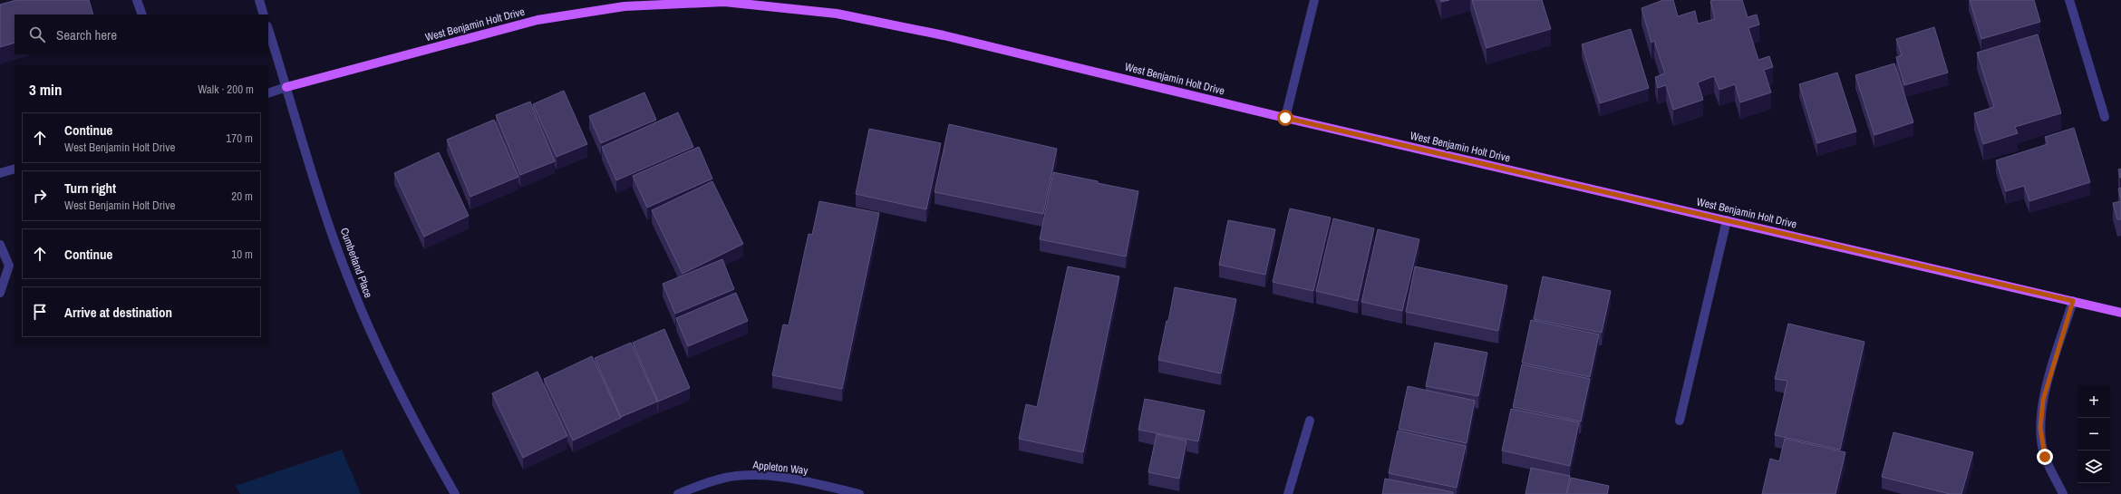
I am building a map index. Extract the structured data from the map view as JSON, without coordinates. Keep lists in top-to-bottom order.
{
  "streets": {
    "main road": ["West Benjamin Holt Drive"],
    "street": ["Cumberland Place", "Appleton Way"]
  },
  "crossings": [
    ["West Benjamin Holt Drive", "Cumberland Place"]
  ],
  "page": {
    "search": "Search here",
    "heading": ["3 min", "Walk · 200 m"],
    "list": [
      ["Continue", "West Benjamin Holt Drive", "170 m"],
      ["Turn right", "West Benjamin Holt Drive", "20 m"],
      ["Continue", "10 m"],
      "Arrive at destination"
    ],
    "map_buttons": ["+", "−"]
  }
}
